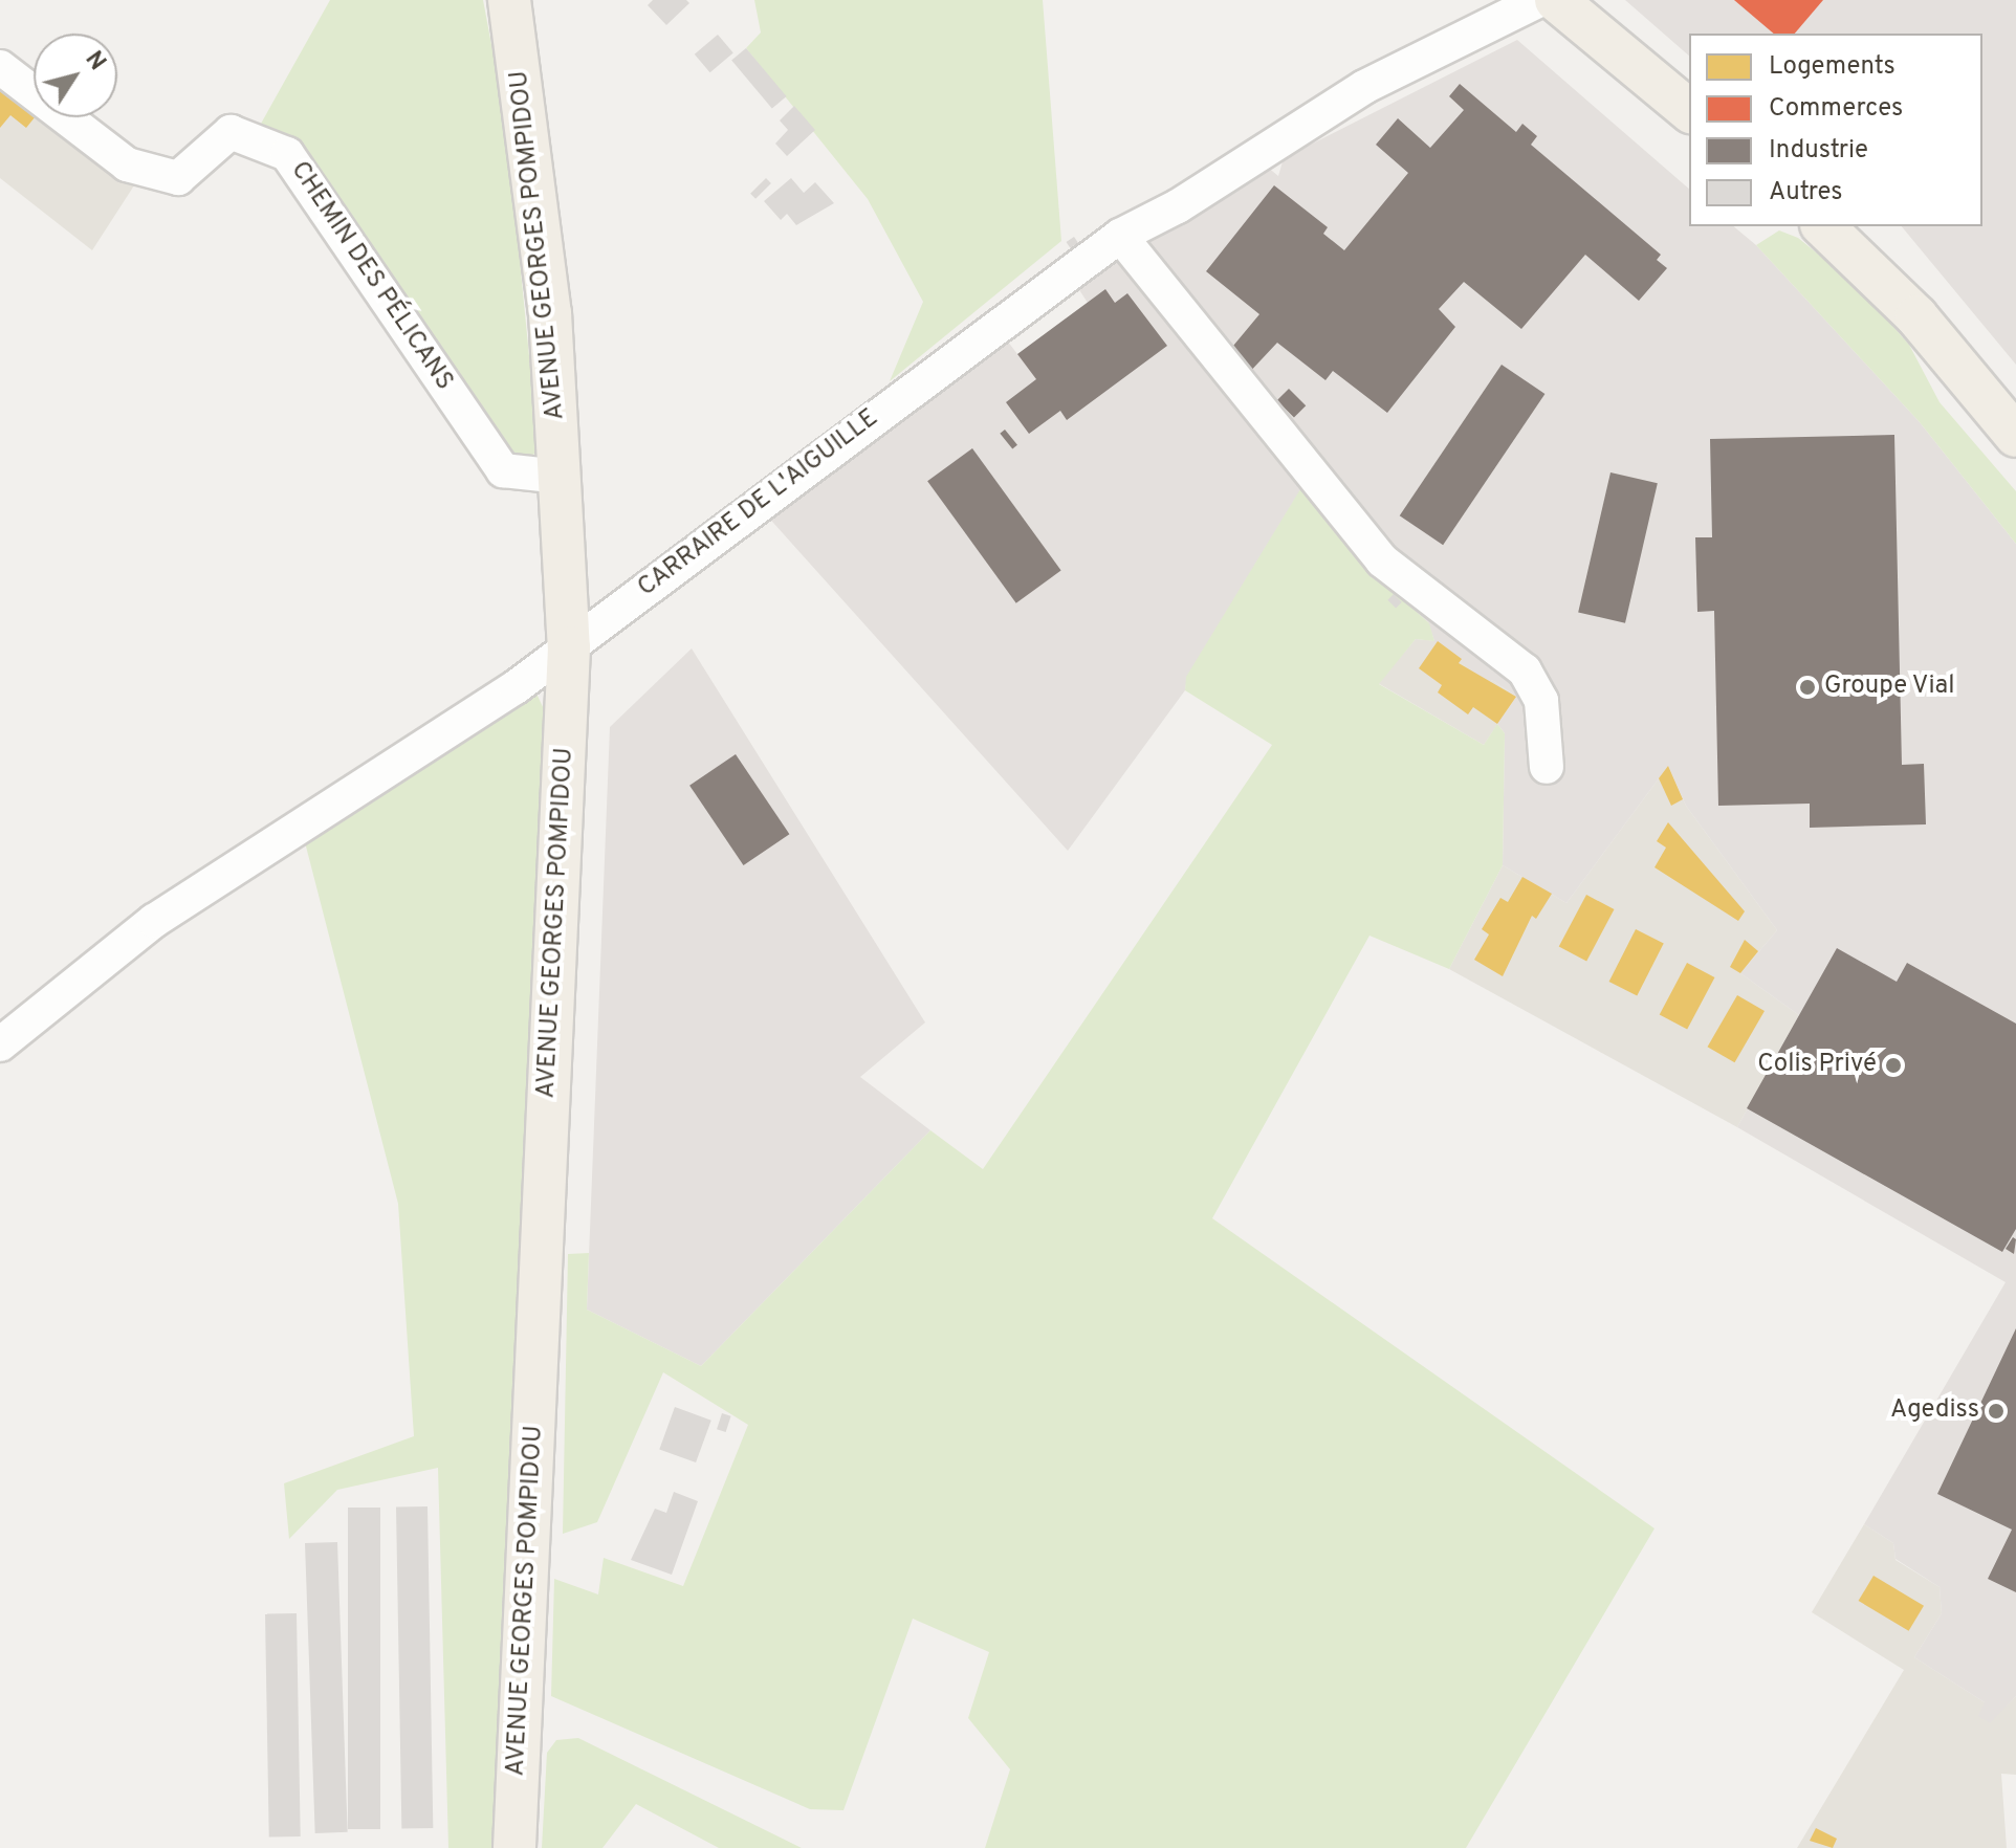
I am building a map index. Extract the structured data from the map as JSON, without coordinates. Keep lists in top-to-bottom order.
{
  "streets": {
    "main road": ["AVENUE GEORGES POMPIDOU"],
    "street": ["CHEMIN DES PÉLICANS", "CARRAIRE DE L'AIGUILLE"]
  },
  "crossings": [
    ["AVENUE GEORGES POMPIDOU", "CHEMIN DES PÉLICANS"],
    ["AVENUE GEORGES POMPIDOU", "CARRAIRE DE L'AIGUILLE"]
  ],
  "places": ["Groupe Vial", "Colis Privé", "Agediss"],
  "legend": [
    "Logements",
    "Commerces",
    "Industrie",
    "Autres"
  ],
  "north": "top right"
}
